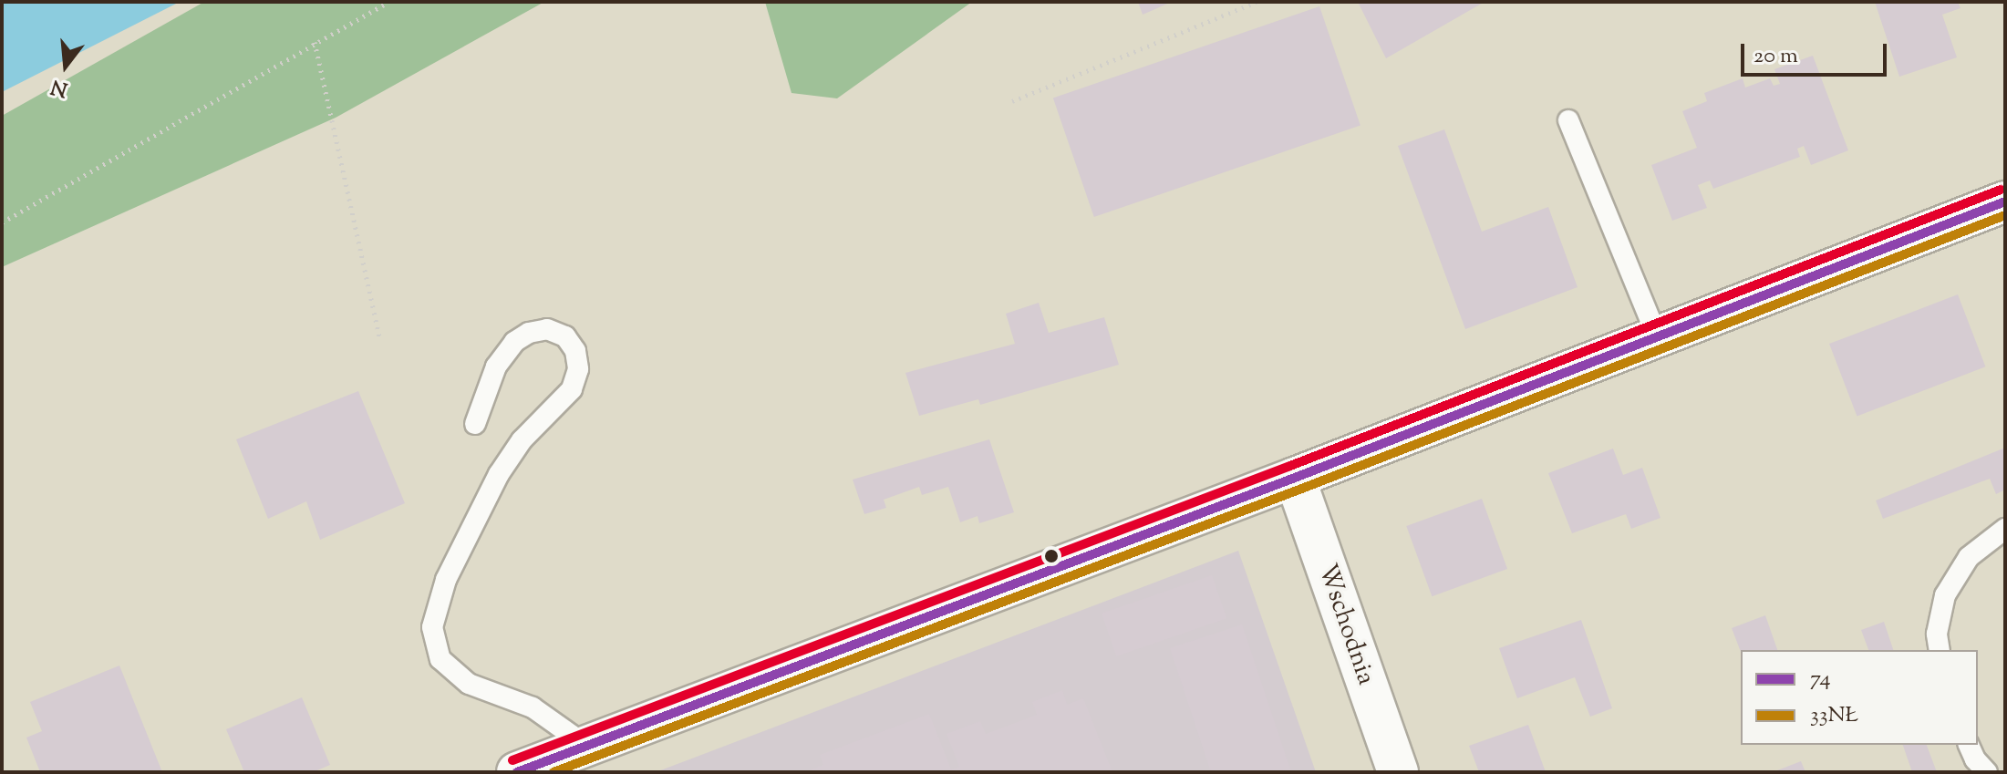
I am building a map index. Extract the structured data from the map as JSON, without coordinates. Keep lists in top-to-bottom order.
{
  "streets": {
    "street": ["Wschodnia"]
  },
  "lines": ["transit line 74", "transit line 33NŁ"],
  "legend": ["74", "33NŁ"],
  "scale_bar": "20 m",
  "north": "bottom"
}
